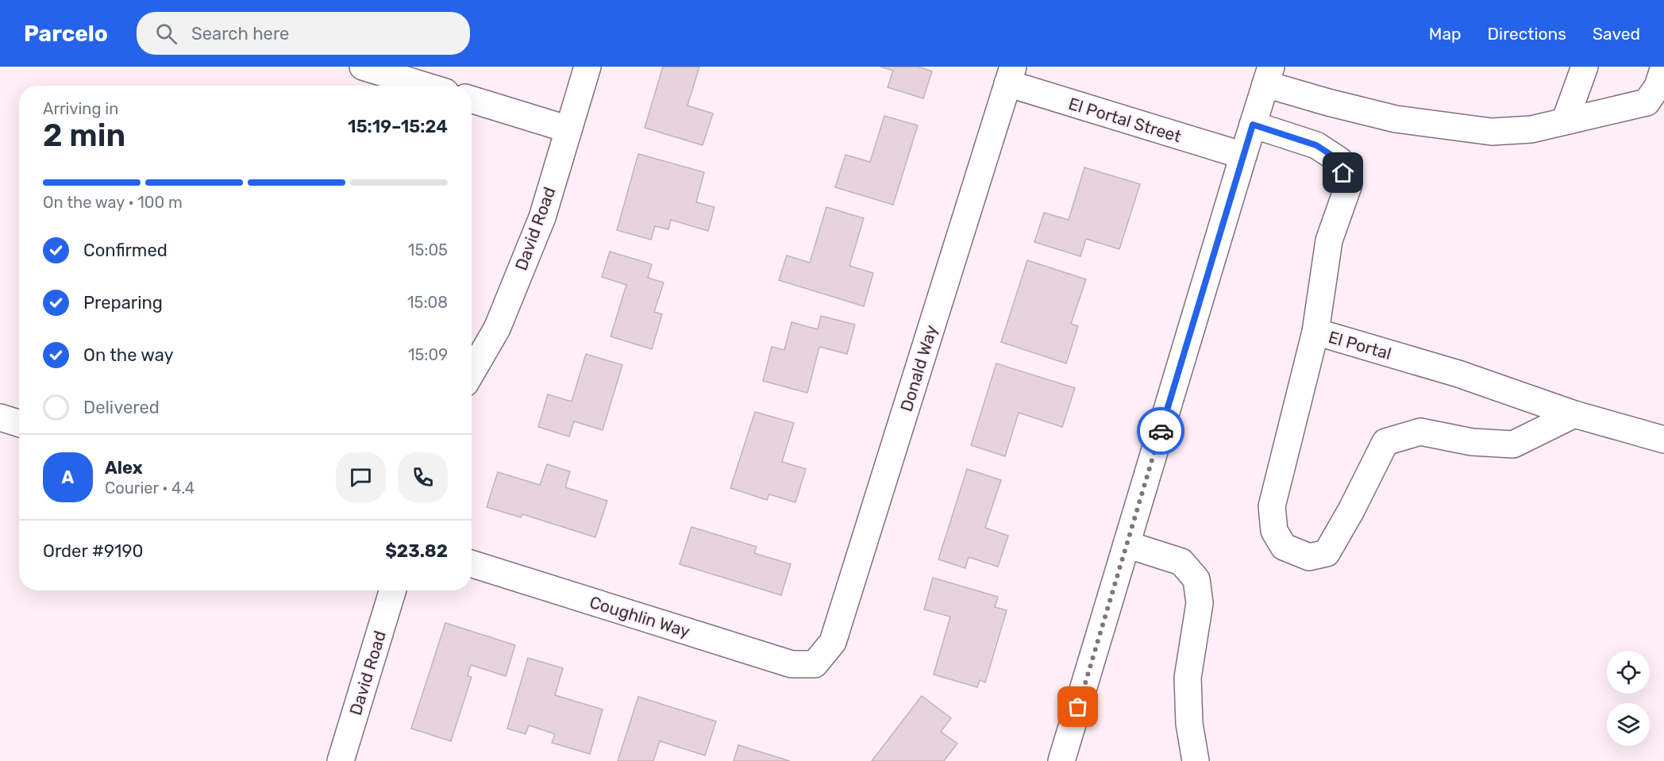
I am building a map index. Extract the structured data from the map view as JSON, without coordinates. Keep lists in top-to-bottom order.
{
  "streets": {
    "street": [
      "El Portal Street",
      "David Road",
      "El Portal",
      "Donald Way",
      "Coughlin Way"
    ]
  },
  "crossings": [
    ["El Portal Street", "Donald Way"],
    ["Donald Way", "Coughlin Way"]
  ],
  "page": {
    "header": "Parcelo",
    "search": "Search here",
    "nav": ["Map", "Directions", "Saved"],
    "heading": ["2 min", "Arriving in", "15:19–15:24"],
    "panel": [
      "Alex",
      "Courier · 4.4",
      "Order #9190",
      "$23.82"
    ],
    "bar": "On the way · 100 m",
    "list": [
      ["Confirmed", "15:05"],
      ["Preparing", "15:08"],
      ["On the way", "15:09"],
      "Delivered"
    ],
    "round": "A"
  }
}
